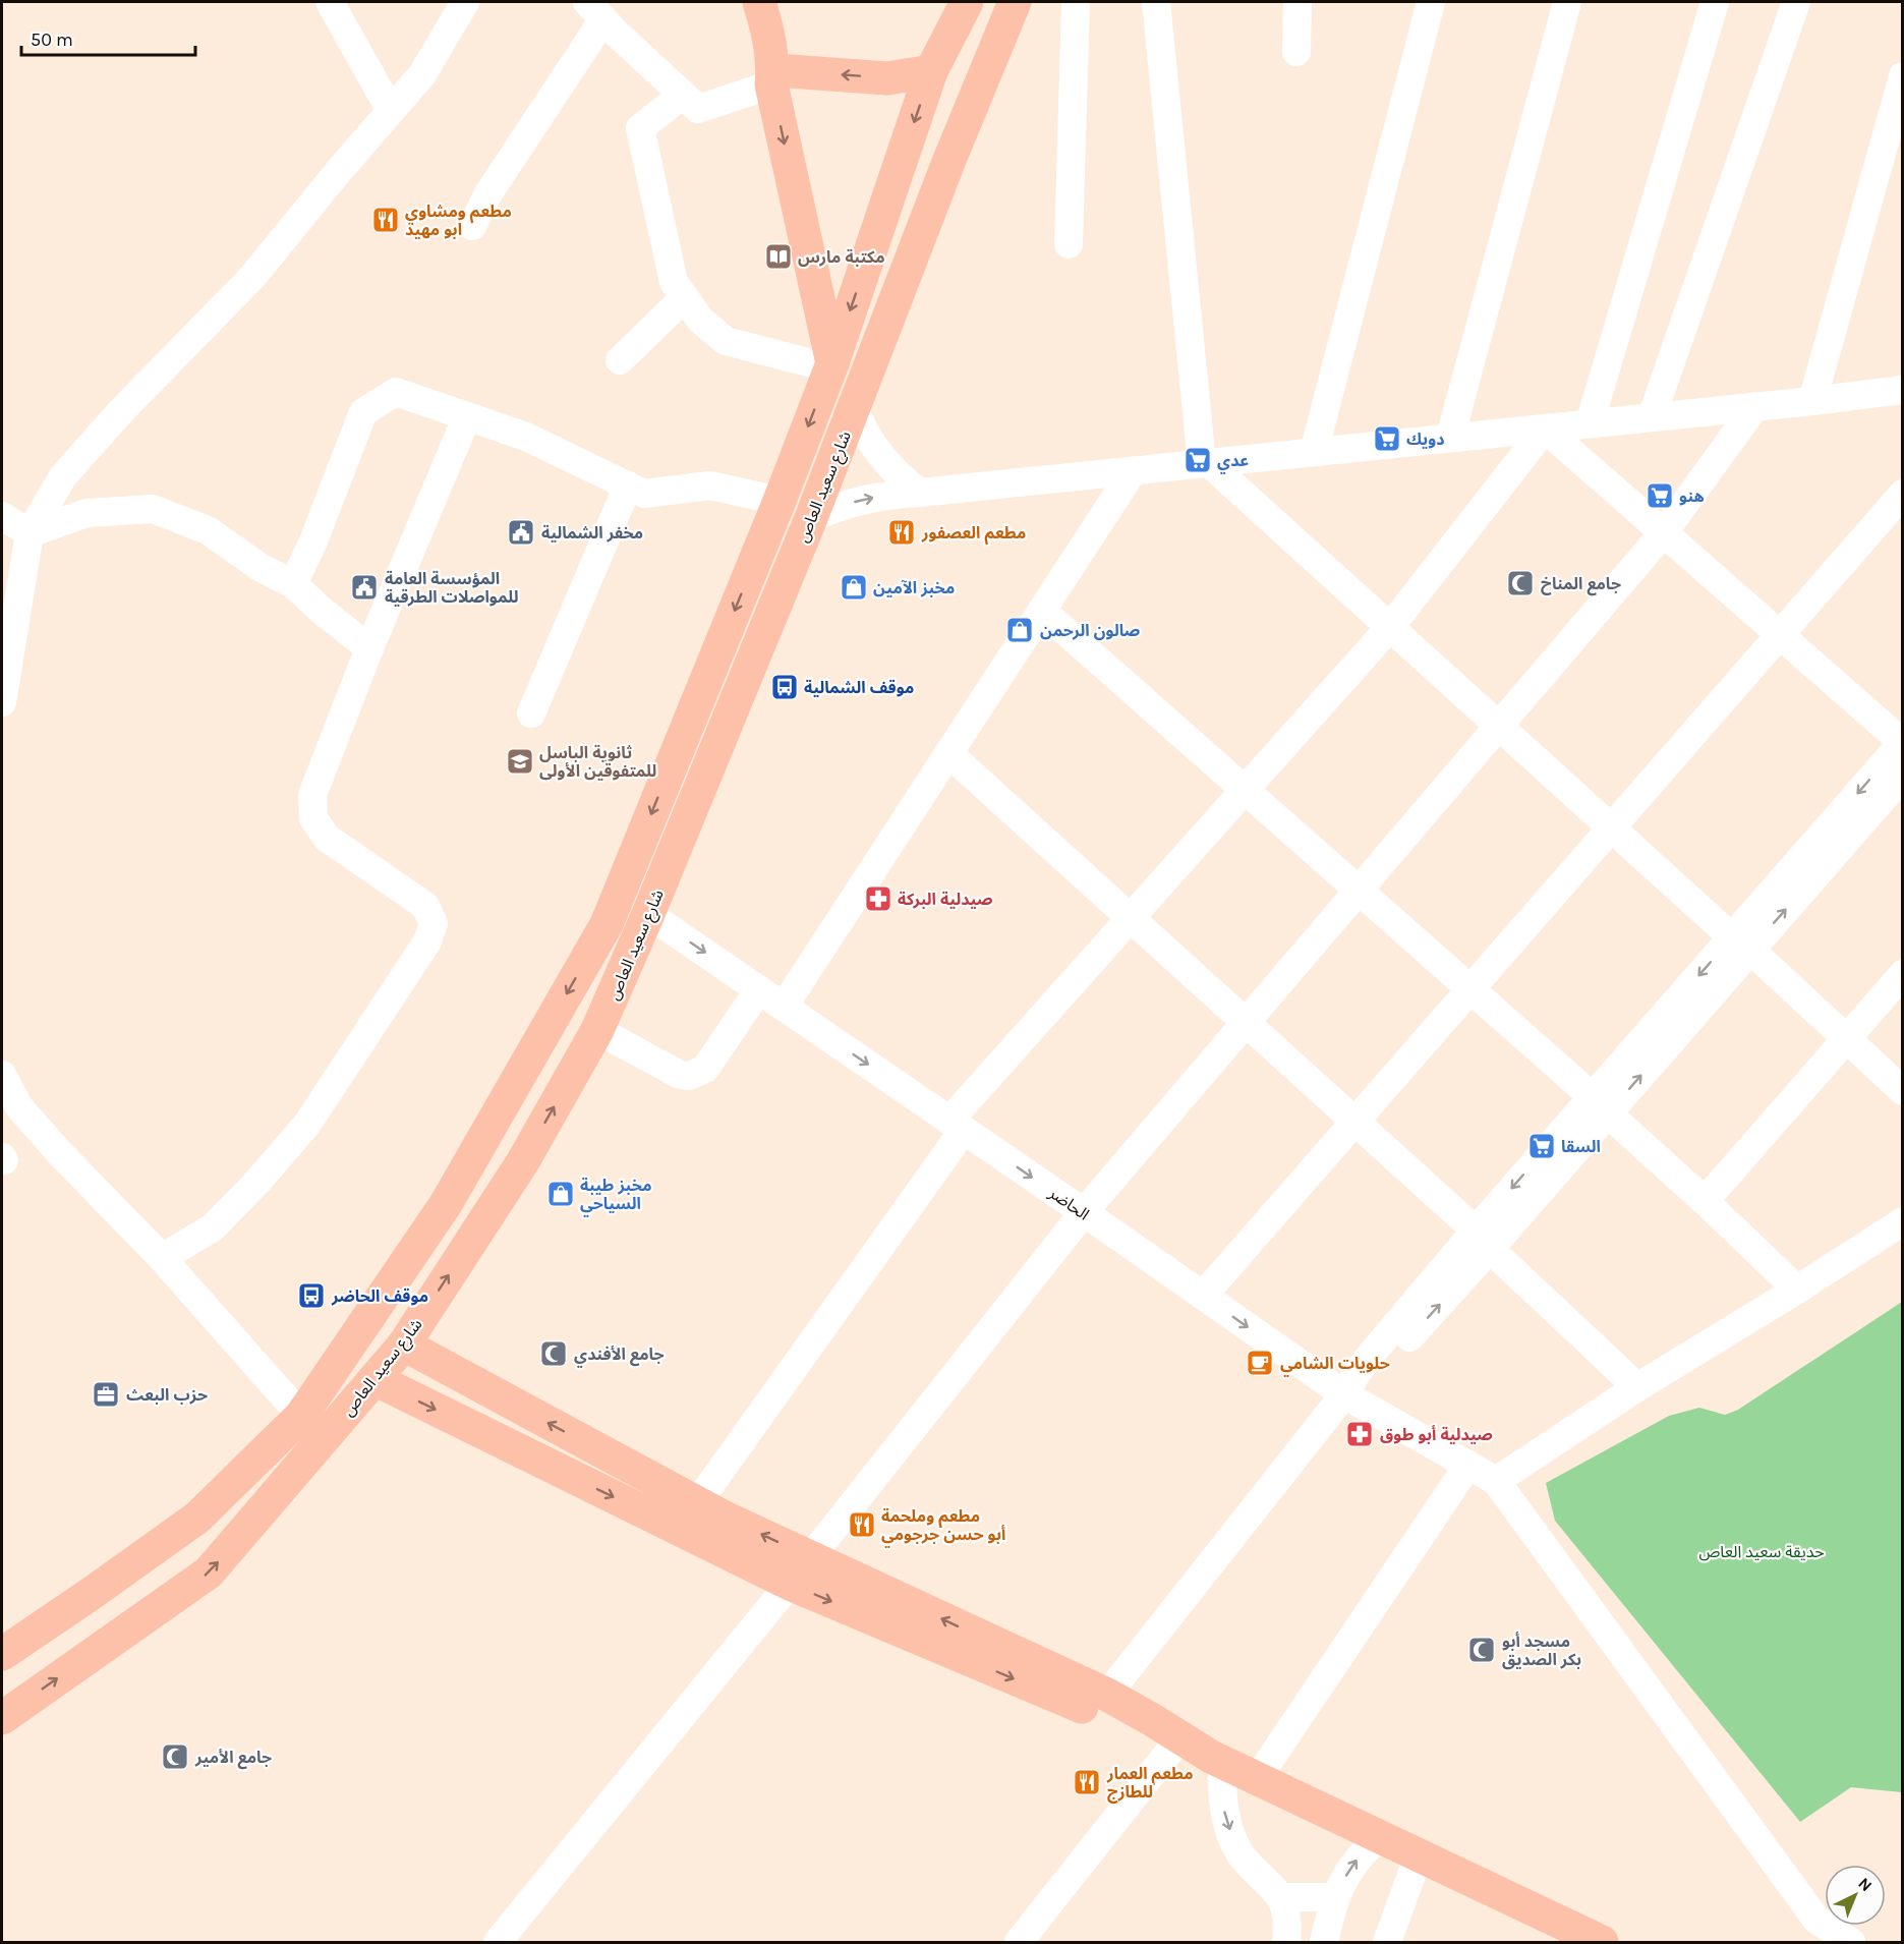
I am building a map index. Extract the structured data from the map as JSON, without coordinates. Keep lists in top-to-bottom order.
{
  "streets": {
    "main road": ["شارع سعيد العاص"],
    "street": ["الحاضر"]
  },
  "crossings": [
    ["شارع سعيد العاص", "الحاضر"]
  ],
  "parks": ["حديقة سعيد العاص"],
  "places": {
    "restaurant": [
      "مطعم ومشاوي ابو مهيد",
      "مطعم العصفور",
      "مطعم وملحمة أبو حسن جرجومي",
      "مطعم العمار للطازج"
    ],
    "library": ["مكتبة مارس"],
    "supermarket": [
      "دويك",
      "عدي",
      "هنو",
      "السقا"
    ],
    "public building": ["مخفر الشمالية", "المؤسسة العامة للمواصلات الطرقية"],
    "mosque": [
      "جامع المناخ",
      "جامع الأفندي",
      "مسجد أبو بكر الصديق",
      "جامع الأمير"
    ],
    "shop": ["مخبز الآمين", "صالون الرحمن", "مخبز طيبة السياحي"],
    "bus stop": ["موقف الشمالية", "موقف الحاضر"],
    "school or university": ["ثانوية الباسل للمتفوقين الأولى"],
    "pharmacy": ["صيدلية البركة", "صيدلية أبو طوق"],
    "cafe": ["حلويات الشامي"],
    "office": ["حزب البعث"]
  },
  "scale_bar": "50 m",
  "north": "top right"
}
